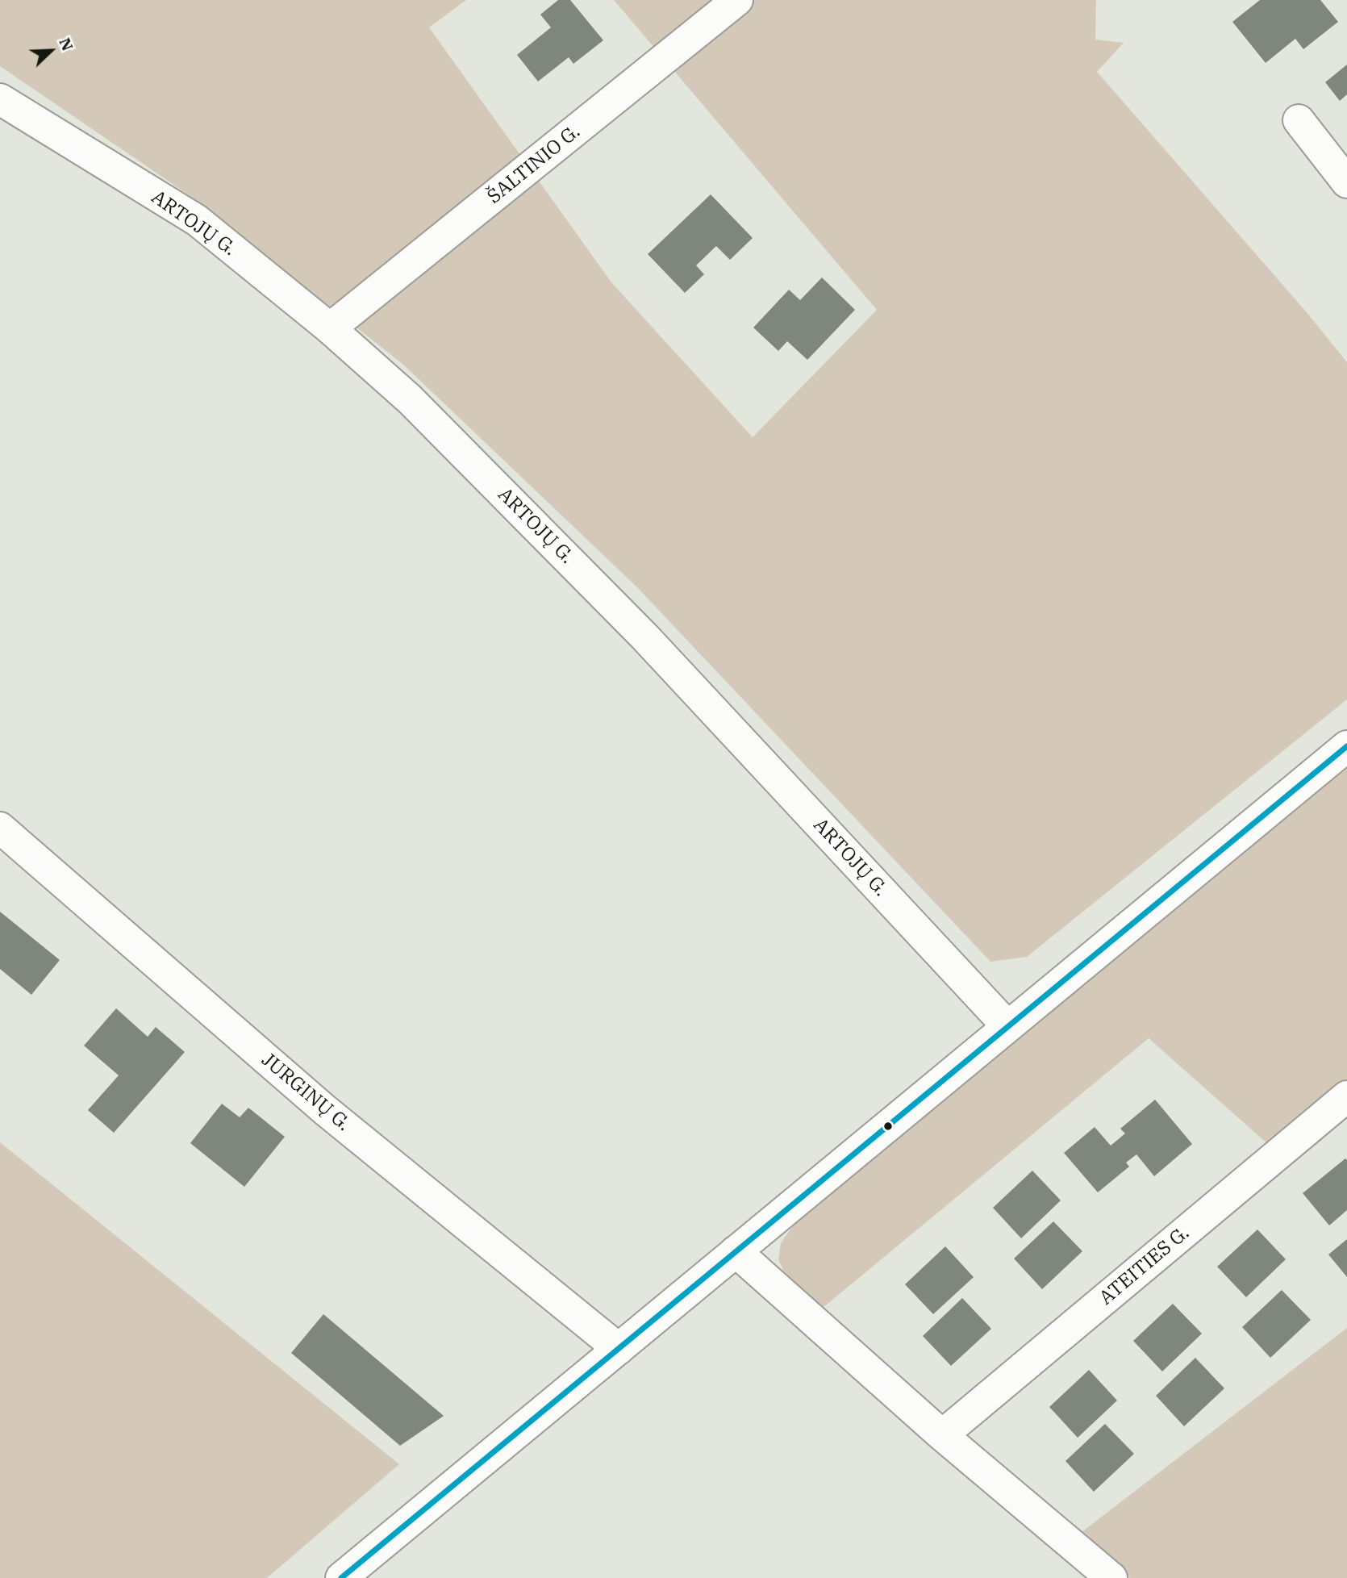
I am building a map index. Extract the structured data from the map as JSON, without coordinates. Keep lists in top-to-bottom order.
{
  "streets": {
    "main road": [
      "ŠALTINIO G.",
      "ARTOJŲ G.",
      "JURGINŲ G.",
      "ATEITIES G."
    ]
  },
  "crossings": [
    ["ŠALTINIO G.", "ARTOJŲ G."]
  ],
  "north": "top right"
}
